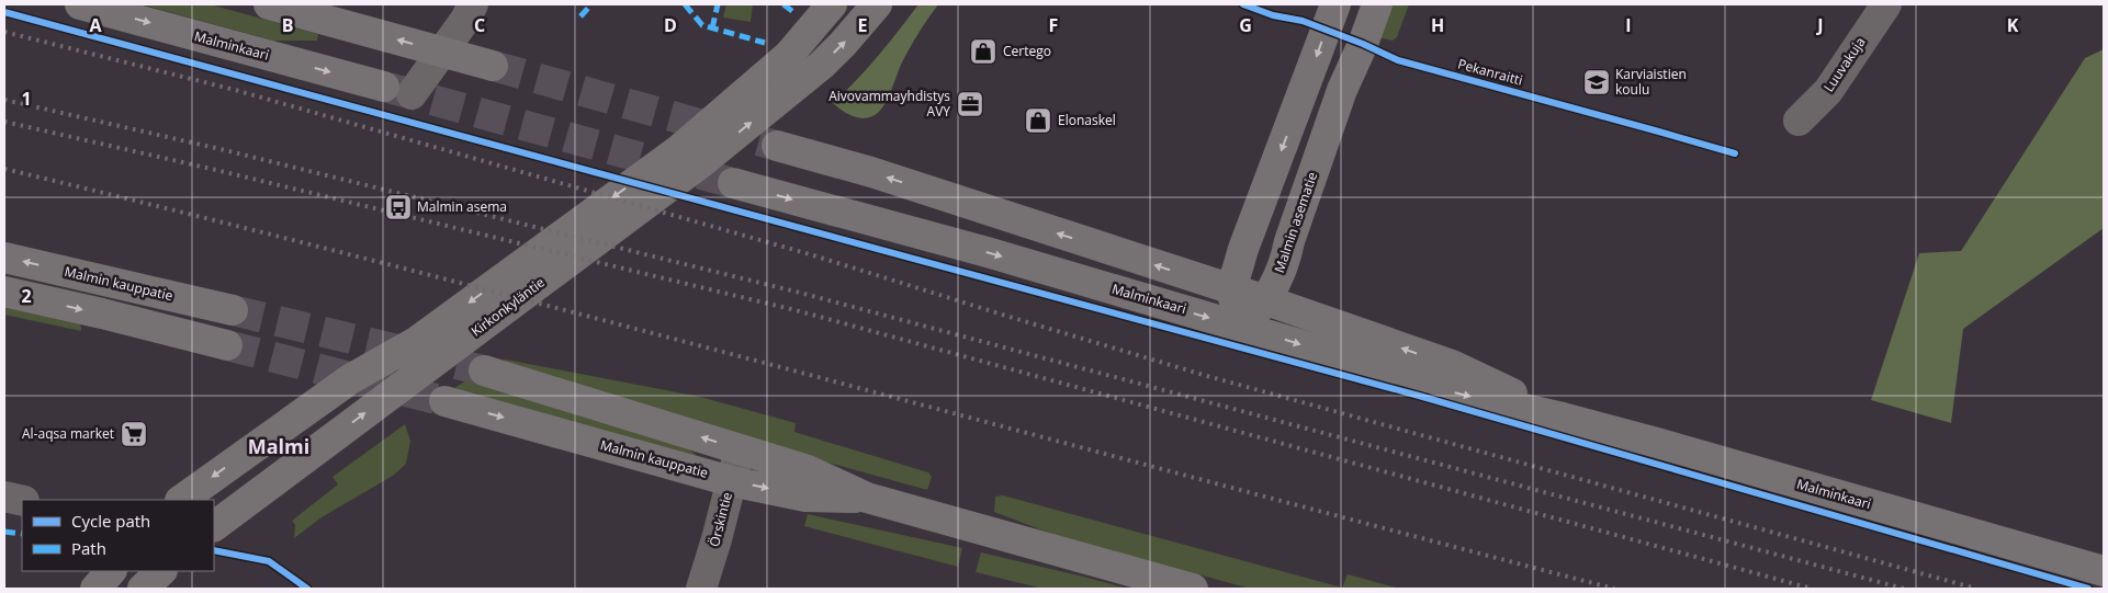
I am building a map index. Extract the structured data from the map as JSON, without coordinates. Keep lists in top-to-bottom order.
{
  "streets": {
    "main road": [
      "Malminkaari",
      "Malmin asematie",
      "Malmin kauppatie",
      "Kirkonkyläntie"
    ],
    "street": ["Luuvakuja", "Örskintie"],
    "cycle path": ["Pekanraitti"]
  },
  "crossings": [
    ["Malminkaari", "Malmin asematie"],
    ["Malmin kauppatie", "Örskintie"]
  ],
  "districts": ["Malmi"],
  "places": {
    "shop": ["Certego", "Elonaskel"],
    "school or university": ["Karviaistien koulu"],
    "office": ["Aivovammayhdistys AVY"],
    "bus stop": ["Malmin asema"],
    "supermarket": ["Al-aqsa market"]
  },
  "legend": ["Cycle path", "Path"],
  "grid": {
    "columns": [
      "A",
      "B",
      "C",
      "D",
      "E",
      "F",
      "G",
      "H",
      "I",
      "J",
      "K"
    ],
    "rows": ["1", "2"]
  }
}
